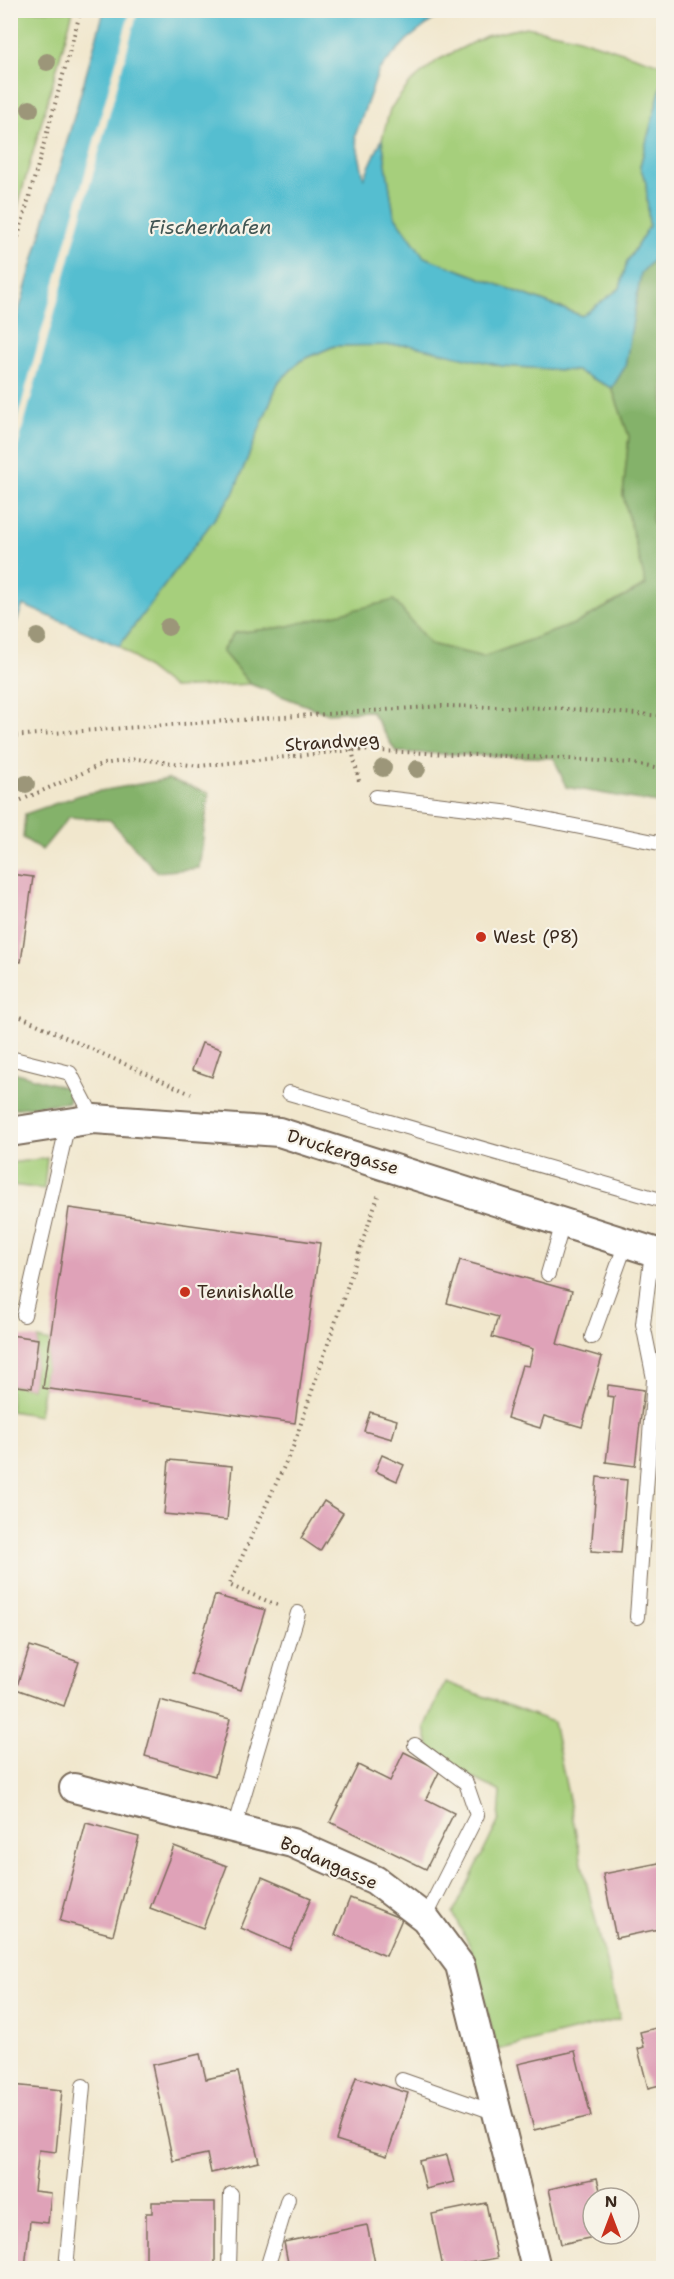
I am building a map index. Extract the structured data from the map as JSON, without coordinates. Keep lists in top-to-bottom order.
{
  "streets": {
    "street": ["Druckergasse", "Bodangasse"],
    "path": ["Strandweg"]
  },
  "water": ["Fischerhafen"],
  "places": ["West (P8)", "Tennishalle"],
  "north": "top"
}
